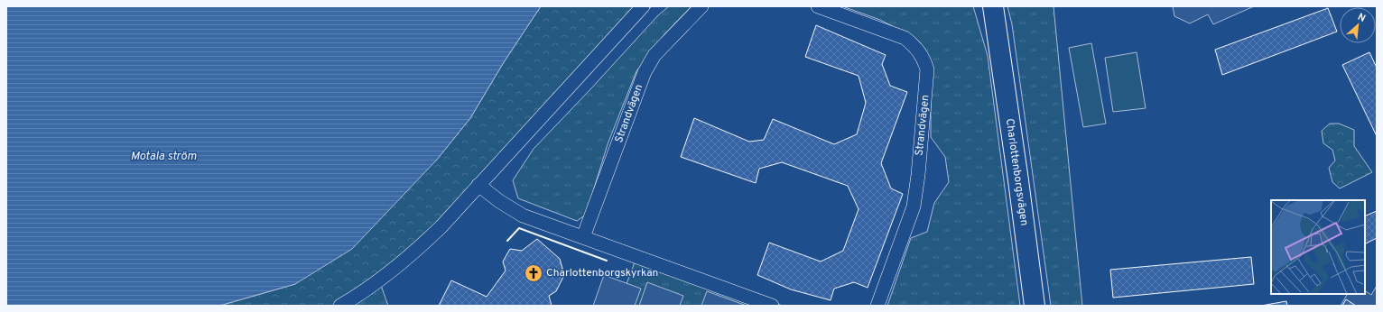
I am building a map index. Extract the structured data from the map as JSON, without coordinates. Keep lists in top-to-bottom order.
{
  "streets": {
    "main road": ["Charlottenborgsvägen"],
    "street": ["Strandvägen"]
  },
  "water": ["Motala ström"],
  "places": {
    "church": ["Charlottenborgskyrkan"]
  },
  "north": "top right"
}
